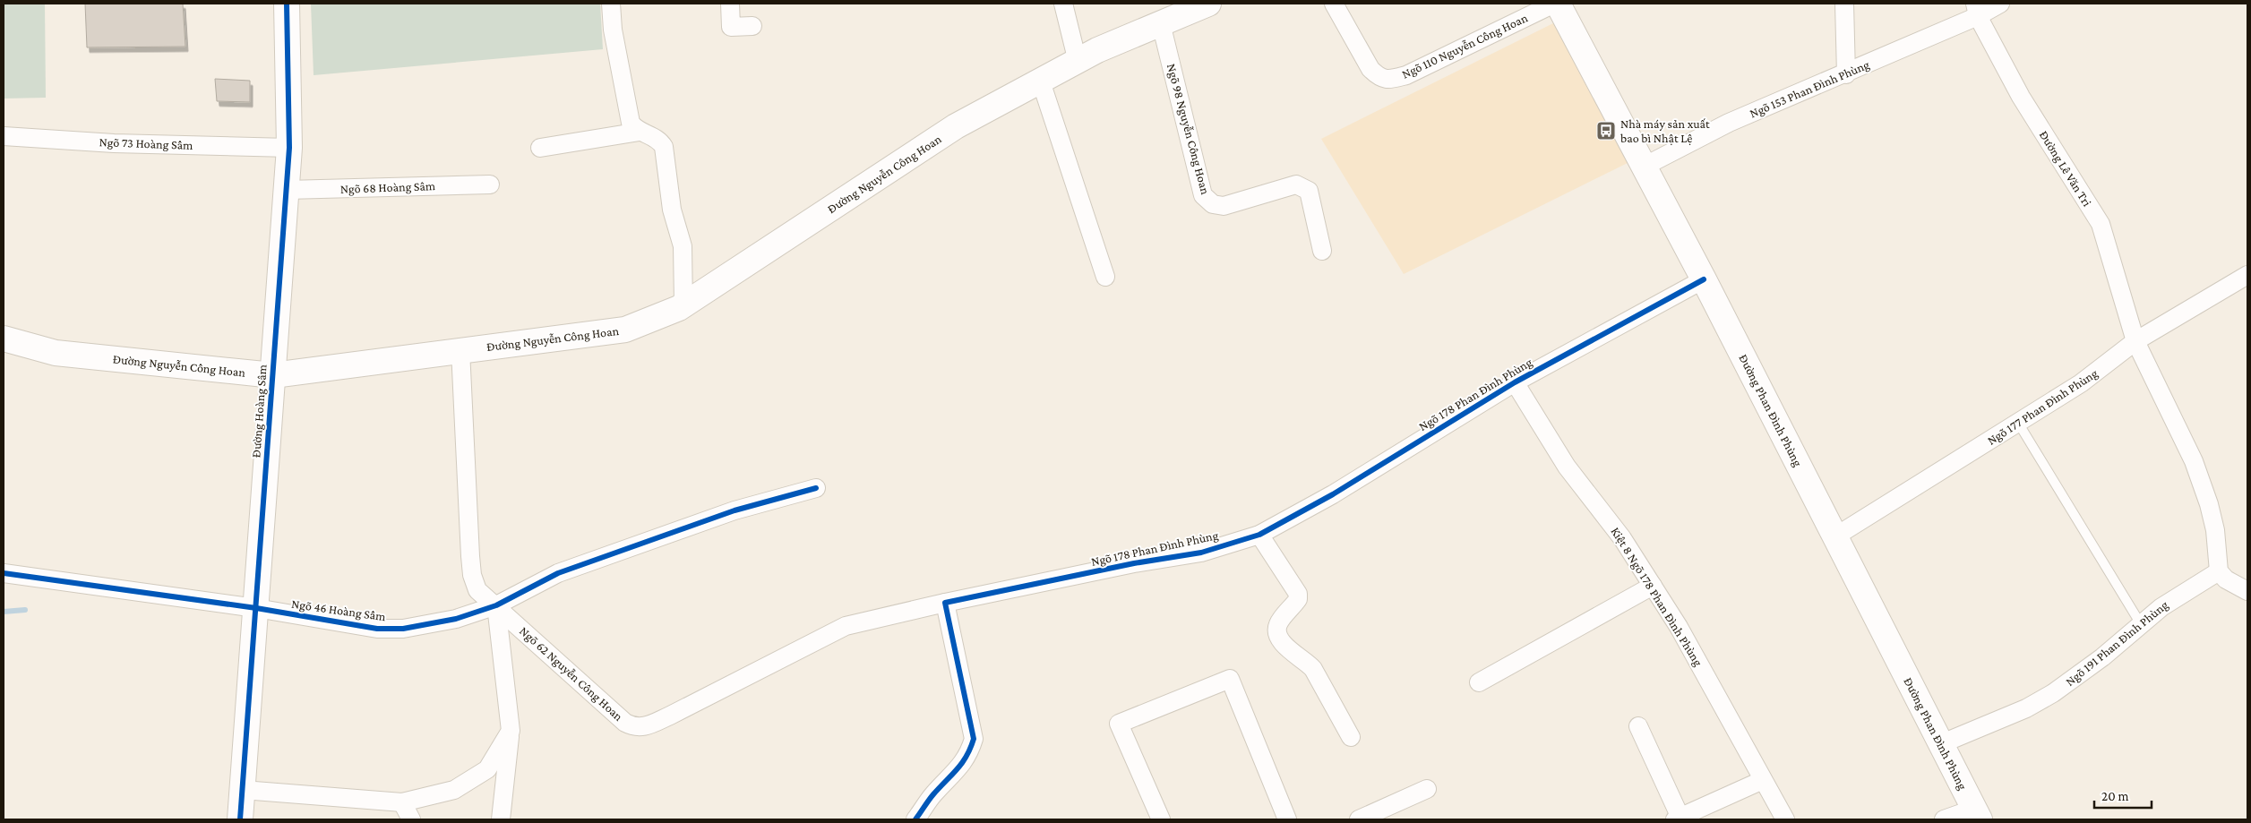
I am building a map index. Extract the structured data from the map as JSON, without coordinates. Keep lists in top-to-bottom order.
{
  "streets": {
    "main road": ["Đường Nguyễn Công Hoan", "Đường Phan Đình Phùng", "Đường Hoàng Sâm"],
    "street": [
      "Ngõ 110 Nguyễn Công Hoan",
      "Ngõ 153 Phan Đình Phùng",
      "Ngõ 98 Nguyễn Công Hoan",
      "Ngõ 73 Hoàng Sâm",
      "Đường Lê Văn Tri",
      "Ngõ 68 Hoàng Sâm",
      "Ngõ 178 Phan Đình Phùng",
      "Ngõ 177 Phan Đình Phùng",
      "Kiệt 8 Ngõ 178 Phan Đình Phùng",
      "Ngõ 46 Hoàng Sâm",
      "Ngõ 191 Phan Đình Phùng",
      "Ngõ 62 Nguyễn Công Hoan"
    ]
  },
  "crossings": [
    ["Ngõ 153 Phan Đình Phùng", "Đường Lê Văn Tri"],
    ["Ngõ 153 Phan Đình Phùng", "Đường Phan Đình Phùng"],
    ["Ngõ 98 Nguyễn Công Hoan", "Đường Nguyễn Công Hoan"],
    ["Ngõ 73 Hoàng Sâm", "Đường Hoàng Sâm"],
    ["Đường Lê Văn Tri", "Ngõ 177 Phan Đình Phùng"],
    ["Đường Lê Văn Tri", "Ngõ 191 Phan Đình Phùng"],
    ["Đường Nguyễn Công Hoan", "Đường Hoàng Sâm"],
    ["Đường Nguyễn Công Hoan", "Ngõ 62 Nguyễn Công Hoan"],
    ["Ngõ 68 Hoàng Sâm", "Đường Hoàng Sâm"],
    ["Ngõ 178 Phan Đình Phùng", "Đường Phan Đình Phùng"],
    ["Ngõ 178 Phan Đình Phùng", "Kiệt 8 Ngõ 178 Phan Đình Phùng"],
    ["Ngõ 178 Phan Đình Phùng", "Ngõ 62 Nguyễn Công Hoan"],
    ["Ngõ 177 Phan Đình Phùng", "Đường Phan Đình Phùng"],
    ["Đường Phan Đình Phùng", "Ngõ 191 Phan Đình Phùng"],
    ["Đường Hoàng Sâm", "Ngõ 46 Hoàng Sâm"],
    ["Ngõ 46 Hoàng Sâm", "Ngõ 62 Nguyễn Công Hoan"]
  ],
  "places": {
    "bus stop": ["Nhà máy sản xuất bao bì Nhật Lệ"]
  },
  "scale_bar": "20 m"
}
